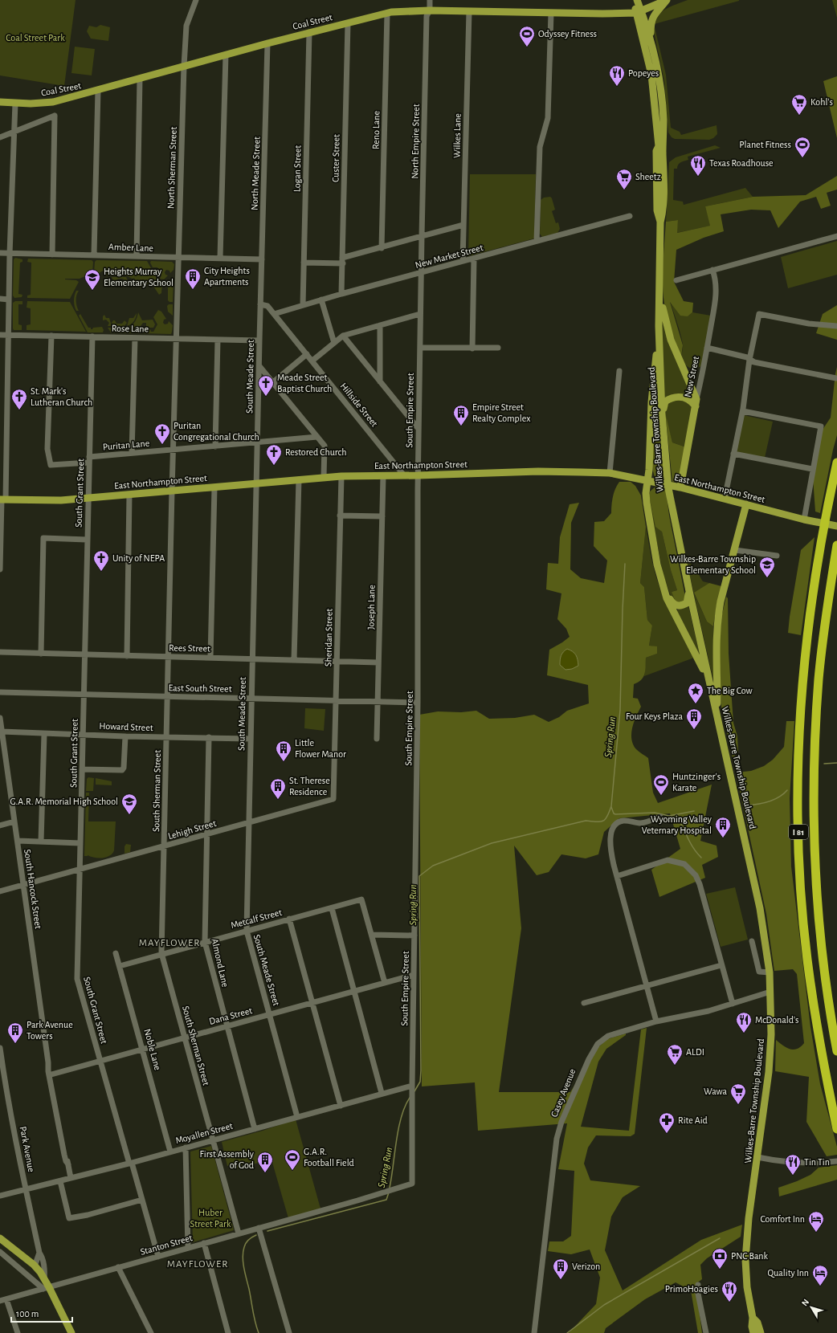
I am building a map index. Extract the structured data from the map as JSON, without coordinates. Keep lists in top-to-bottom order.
{
  "streets": {
    "highway": ["I 81"],
    "main road": [
      "Coal Street",
      "New Street",
      "Wilkes-Barre Township Boulevard",
      "East Northampton Street"
    ],
    "street": [
      "Reno Lane",
      "Wilkes Lane",
      "North Empire Street",
      "Custer Street",
      "North Sherman Street",
      "Logan Street",
      "North Meade Street",
      "Amber Lane",
      "New Market Street",
      "Rose Lane",
      "South Meade Street",
      "Hillside Street",
      "South Empire Street",
      "Puritan Lane",
      "South Grant Street",
      "Joseph Lane",
      "Sheridan Street",
      "Rees Street",
      "East South Street",
      "Howard Street",
      "South Sherman Street",
      "Lehigh Street",
      "South Hancock Street",
      "Metcalf Street",
      "Almond Lane",
      "Dana Street",
      "Noble Lane",
      "Casey Avenue",
      "Moyallen Street",
      "Park Avenue",
      "Stanton Street"
    ]
  },
  "crossings": [
    ["Coal Street", "Reno Lane"],
    ["Coal Street", "Wilkes Lane"],
    ["Coal Street", "North Empire Street"],
    ["Coal Street", "Custer Street"],
    ["Coal Street", "North Sherman Street"],
    ["Coal Street", "Logan Street"],
    ["Coal Street", "North Meade Street"],
    ["Coal Street", "Wilkes-Barre Township Boulevard"],
    ["Wilkes Lane", "New Market Street"],
    ["North Empire Street", "New Market Street"],
    ["North Empire Street", "South Empire Street"],
    ["Custer Street", "New Market Street"],
    ["North Sherman Street", "Amber Lane"],
    ["North Sherman Street", "Rose Lane"],
    ["North Sherman Street", "South Sherman Street"],
    ["Logan Street", "New Market Street"],
    ["North Meade Street", "Amber Lane"],
    ["North Meade Street", "South Meade Street"],
    ["North Meade Street", "Hillside Street"],
    ["New Market Street", "Hillside Street"],
    ["New Market Street", "South Empire Street"],
    ["Rose Lane", "South Meade Street"],
    ["Rose Lane", "Puritan Lane"],
    ["Rose Lane", "South Grant Street"],
    ["Rose Lane", "South Sherman Street"],
    ["South Meade Street", "Hillside Street"],
    ["South Meade Street", "Puritan Lane"],
    ["South Meade Street", "East Northampton Street"],
    ["South Meade Street", "Rees Street"],
    ["South Meade Street", "East South Street"],
    ["South Meade Street", "Howard Street"],
    ["South Meade Street", "Lehigh Street"],
    ["South Meade Street", "Metcalf Street"],
    ["South Meade Street", "Dana Street"],
    ["South Meade Street", "Moyallen Street"],
    ["New Street", "East Northampton Street"],
    ["Hillside Street", "East Northampton Street"],
    ["South Empire Street", "East Northampton Street"],
    ["South Empire Street", "East South Street"],
    ["South Empire Street", "Dana Street"],
    ["South Empire Street", "Moyallen Street"],
    ["South Empire Street", "Stanton Street"],
    ["Wilkes-Barre Township Boulevard", "Casey Avenue"],
    ["Puritan Lane", "South Grant Street"],
    ["Puritan Lane", "South Sherman Street"],
    ["East Northampton Street", "South Grant Street"],
    ["East Northampton Street", "Joseph Lane"],
    ["East Northampton Street", "Sheridan Street"],
    ["East Northampton Street", "South Sherman Street"],
    ["South Grant Street", "Rees Street"],
    ["South Grant Street", "East South Street"],
    ["South Grant Street", "Howard Street"],
    ["South Grant Street", "Lehigh Street"],
    ["South Grant Street", "Dana Street"],
    ["South Grant Street", "Moyallen Street"],
    ["South Grant Street", "Stanton Street"],
    ["Joseph Lane", "Rees Street"],
    ["Joseph Lane", "East South Street"],
    ["Sheridan Street", "Rees Street"],
    ["Sheridan Street", "East South Street"],
    ["Sheridan Street", "Lehigh Street"],
    ["Rees Street", "South Sherman Street"],
    ["East South Street", "South Sherman Street"],
    ["Howard Street", "South Sherman Street"],
    ["Howard Street", "South Hancock Street"],
    ["Howard Street", "Almond Lane"],
    ["South Sherman Street", "Lehigh Street"],
    ["South Sherman Street", "Metcalf Street"],
    ["South Sherman Street", "Dana Street"],
    ["South Sherman Street", "Moyallen Street"],
    ["South Sherman Street", "Stanton Street"],
    ["Lehigh Street", "South Hancock Street"],
    ["Lehigh Street", "Almond Lane"],
    ["South Hancock Street", "Dana Street"],
    ["South Hancock Street", "Moyallen Street"],
    ["Metcalf Street", "Almond Lane"],
    ["Metcalf Street", "Noble Lane"],
    ["Almond Lane", "Dana Street"],
    ["Almond Lane", "Moyallen Street"],
    ["Dana Street", "Noble Lane"],
    ["Noble Lane", "Moyallen Street"],
    ["Moyallen Street", "Park Avenue"]
  ],
  "districts": ["MAYFLOWER", "MAYFLOWER"],
  "water": ["Spring Run"],
  "parks": ["Coal Street Park", "Huber Street Park"],
  "places": {
    "sports": [
      "Odyssey Fitness",
      "Planet Fitness",
      "Huntzinger's Karate",
      "G.A.R. Football Field"
    ],
    "restaurant": [
      "Popeyes",
      "Texas Roadhouse",
      "McDonald's",
      "Tin Tin",
      "PrimoHoagies"
    ],
    "supermarket": [
      "Kohl's",
      "Sheetz",
      "ALDI",
      "Wawa"
    ],
    "building": [
      "City Heights Apartments",
      "Empire Street Realty Complex",
      "Four Keys Plaza",
      "Little Flower Manor",
      "St. Therese Residence",
      "Wyoming Valley Veternary Hospital",
      "Park Avenue Towers",
      "First Assembly of God",
      "Verizon"
    ],
    "school or university": ["Heights Murray Elementary School", "Wilkes-Barre Township Elementary School", "G.A.R. Memorial High School"],
    "church": [
      "Meade Street Baptist Church",
      "St. Mark's Lutheran Church",
      "Puritan Congregational Church",
      "Restored Church",
      "Unity of NEPA"
    ],
    "place": ["The Big Cow"],
    "pharmacy": ["Rite Aid"],
    "hotel": ["Comfort Inn", "Quality Inn"],
    "bank": ["PNC Bank"]
  },
  "scale_bar": "100 m",
  "north": "top left"
}
